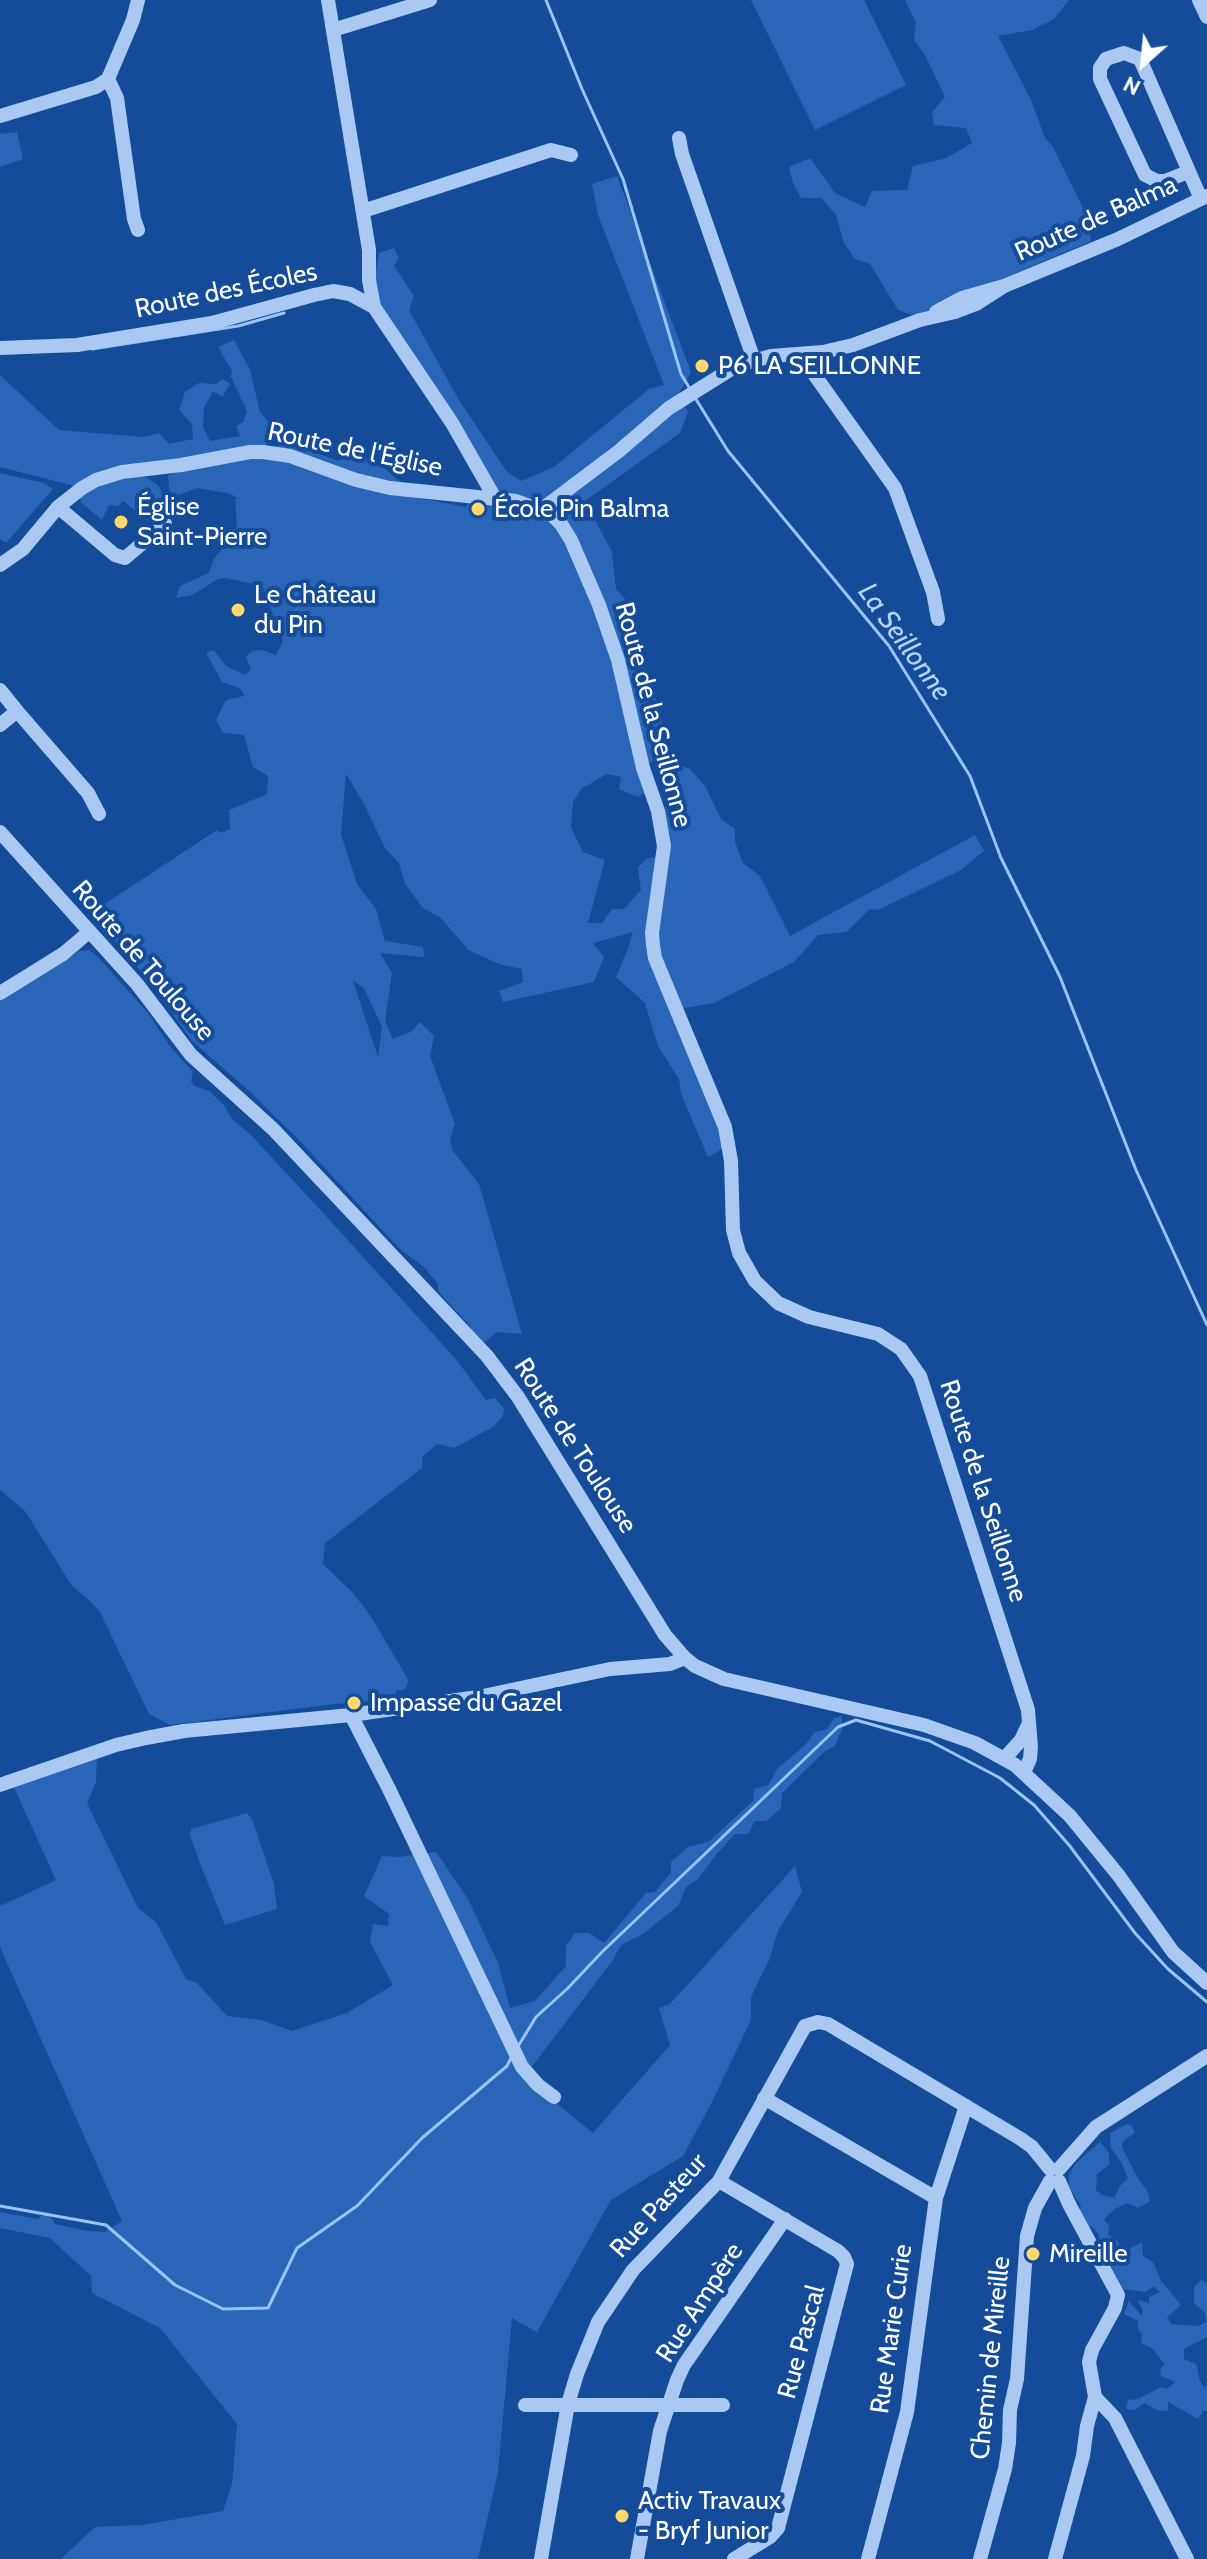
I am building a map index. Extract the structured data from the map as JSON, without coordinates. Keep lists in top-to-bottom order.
{
  "streets": {
    "street": [
      "Route de Balma",
      "Route des Écoles",
      "Route de l'Église",
      "Route de la Seillonne",
      "Route de Toulouse",
      "Rue Pasteur",
      "Rue Ampère",
      "Rue Marie Curie",
      "Rue Pascal",
      "Chemin de Mireille"
    ]
  },
  "crossings": [
    ["Route de Balma", "Route de l'Église"],
    ["Route de Balma", "Route de la Seillonne"],
    ["Route des Écoles", "Route de l'Église"],
    ["Route de l'Église", "Route de la Seillonne"],
    ["Route de la Seillonne", "Route de Toulouse"],
    ["Rue Pasteur", "Rue Marie Curie"],
    ["Rue Pasteur", "Rue Pascal"],
    ["Rue Ampère", "Rue Pascal"]
  ],
  "water": ["La Seillonne"],
  "places": [
    "P6 LA SEILLONNE",
    "École Pin Balma",
    "Église Saint-Pierre",
    "Le Château du Pin",
    "Impasse du Gazel",
    "Mireille",
    "Activ Travaux - Bryf Junior"
  ],
  "north": "bottom left"
}
